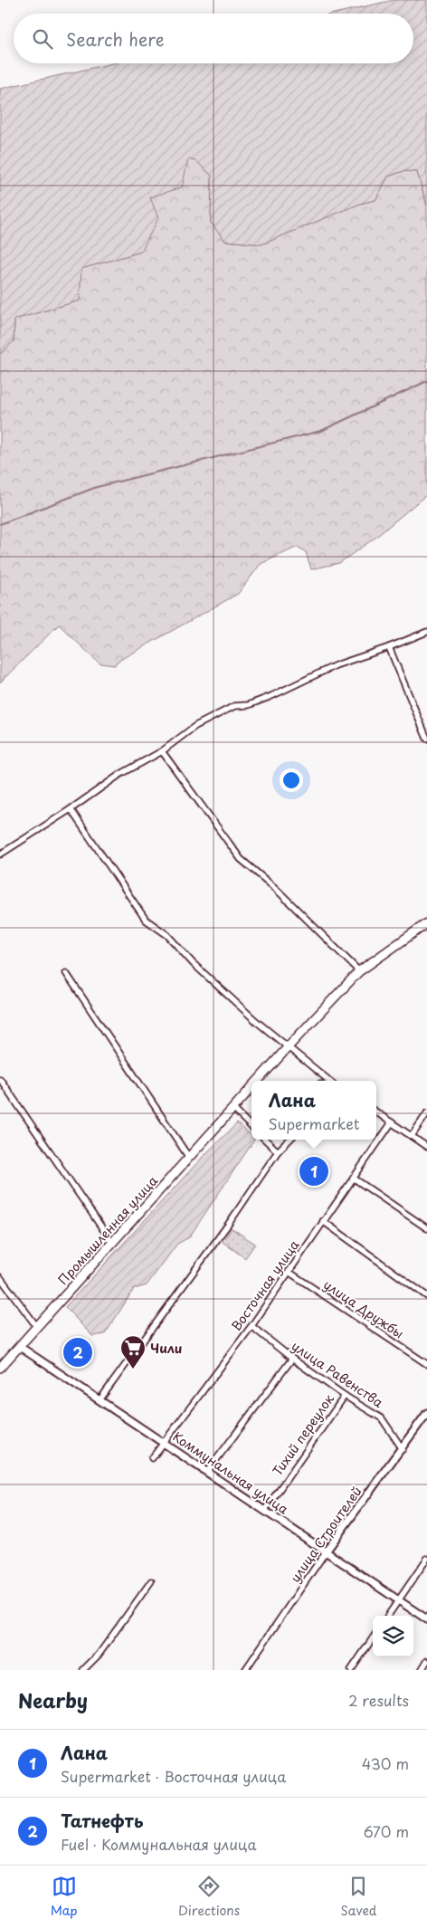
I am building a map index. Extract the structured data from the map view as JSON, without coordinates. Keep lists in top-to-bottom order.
{
  "streets": {
    "main road": ["Промышленная улица"],
    "street": [
      "Восточная улица",
      "улица Дружбы",
      "улица Равенства",
      "Тихий переулок",
      "Коммунальная улица",
      "улица Строителей"
    ]
  },
  "crossings": [
    ["Промышленная улица", "Коммунальная улица"],
    ["Восточная улица", "улица Дружбы"],
    ["Восточная улица", "улица Равенства"],
    ["Восточная улица", "Коммунальная улица"],
    ["улица Равенства", "Тихий переулок"],
    ["улица Равенства", "улица Строителей"],
    ["Тихий переулок", "Коммунальная улица"],
    ["Коммунальная улица", "улица Строителей"]
  ],
  "places": {
    "supermarket": ["Чили"]
  },
  "page": {
    "search": "Search here",
    "popup": ["Лана", "Supermarket"],
    "pins": ["1", "2"],
    "heading": ["Nearby", "2 results"],
    "list": [
      {
        "mark": "1",
        "name": "Лана",
        "note": "Supermarket · Восточная улица",
        "value": "430 m"
      },
      {
        "mark": "2",
        "name": "Татнефть",
        "note": "Fuel · Коммунальная улица",
        "value": "670 m"
      }
    ],
    "nav": ["Map", "Directions", "Saved"]
  }
}
